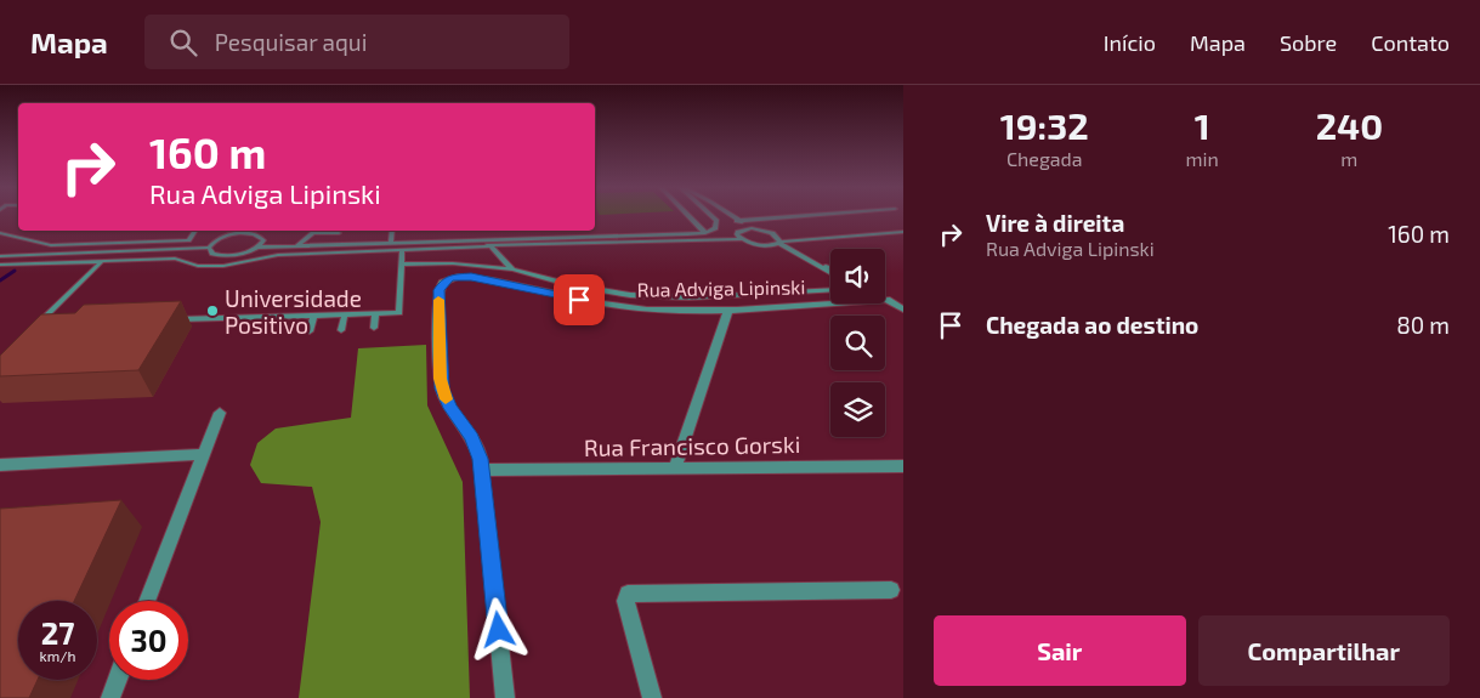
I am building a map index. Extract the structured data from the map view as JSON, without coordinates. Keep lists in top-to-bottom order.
{
  "streets": {
    "street": ["Rua Adviga Lipinski", "Rua Francisco Gorski"]
  },
  "crossings": [
    ["Rua Adviga Lipinski", "Rua Francisco Gorski"]
  ],
  "places": ["Universidade Positivo"],
  "page": {
    "header": "Mapa",
    "search": "Pesquisar aqui",
    "nav": [
      "Início",
      "Mapa",
      "Sobre",
      "Contato"
    ],
    "eta": [
      "19:32",
      "Chegada",
      "1",
      "min",
      "240",
      "m"
    ],
    "turn": ["160 m", "Rua Adviga Lipinski"],
    "list": [
      {
        "name": "Vire à direita",
        "note": "Rua Adviga Lipinski",
        "value": "160 m"
      },
      {
        "name": "Chegada ao destino",
        "value": "80 m"
      }
    ],
    "speed": "27 km/h",
    "limit": "30",
    "buttons": ["Sair", "Compartilhar"]
  }
}
